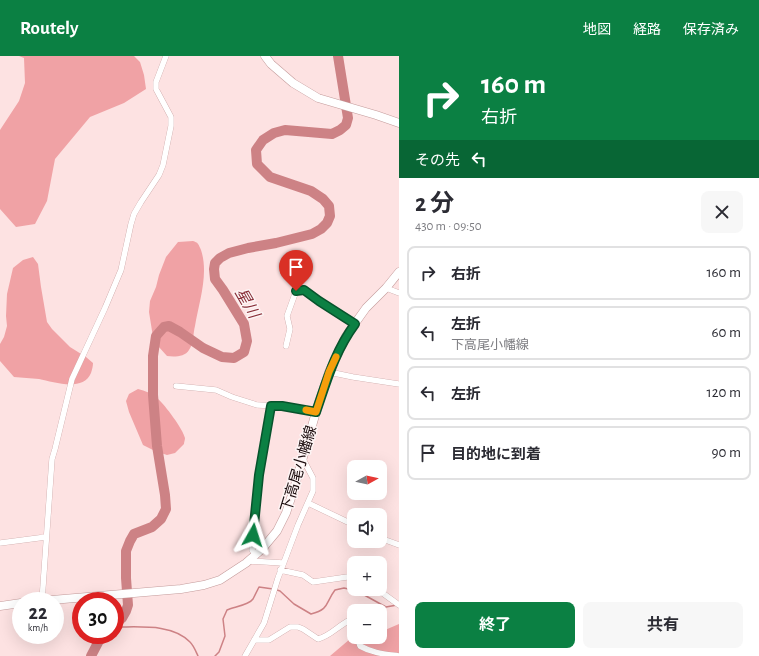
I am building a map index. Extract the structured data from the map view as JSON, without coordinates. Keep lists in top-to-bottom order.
{
  "streets": {
    "main road": ["下高尾小幡線"]
  },
  "water": ["星川"],
  "north": "right",
  "page": {
    "header": "Routely",
    "nav": ["地図", "経路", "保存済み"],
    "turn": ["160 m", "右折"],
    "then": "その先",
    "heading": ["2 分", "430 m · 09:50"],
    "list": [
      {
        "name": "右折",
        "value": "160 m"
      },
      {
        "name": "左折",
        "note": "下高尾小幡線",
        "value": "60 m"
      },
      {
        "name": "左折",
        "value": "120 m"
      },
      {
        "name": "目的地に到着",
        "value": "90 m"
      }
    ],
    "map_buttons": ["+", "−"],
    "speed": "22 km/h",
    "limit": "30",
    "buttons": ["終了", "共有"]
  }
}
